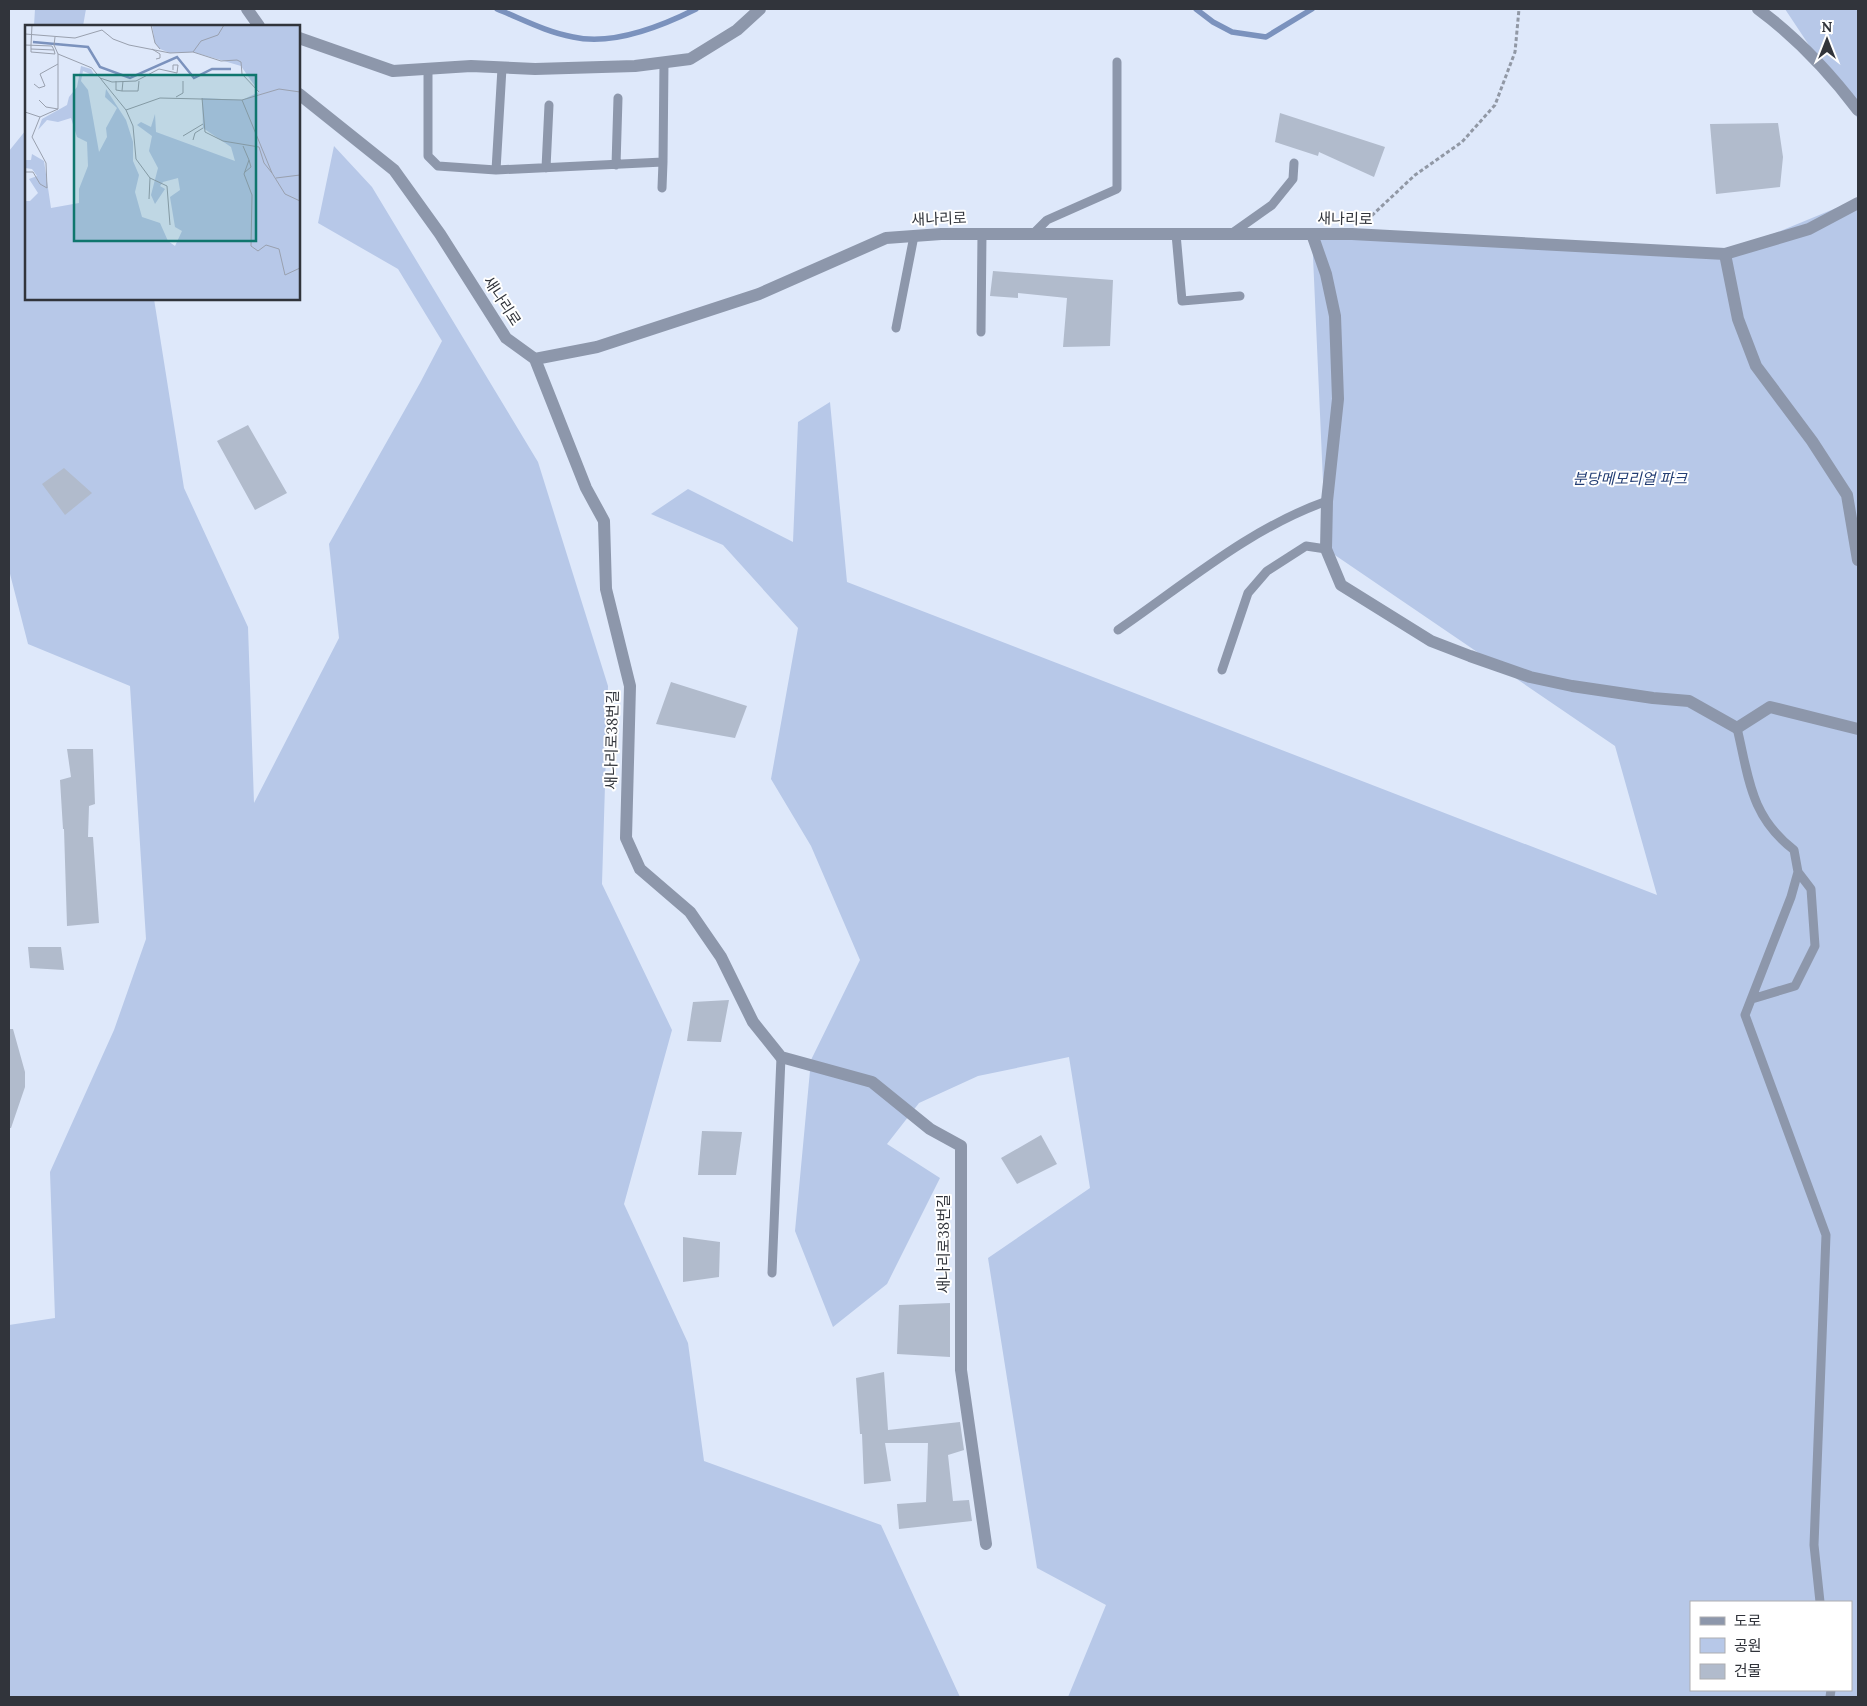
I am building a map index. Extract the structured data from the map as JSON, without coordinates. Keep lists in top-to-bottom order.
{
  "streets": {
    "street": ["새나리로", "새나리로38번길"]
  },
  "crossings": [
    ["새나리로", "새나리로38번길"]
  ],
  "parks": ["분당메모리얼 파크"],
  "legend": ["도로", "공원", "건물"],
  "north": "top"
}
